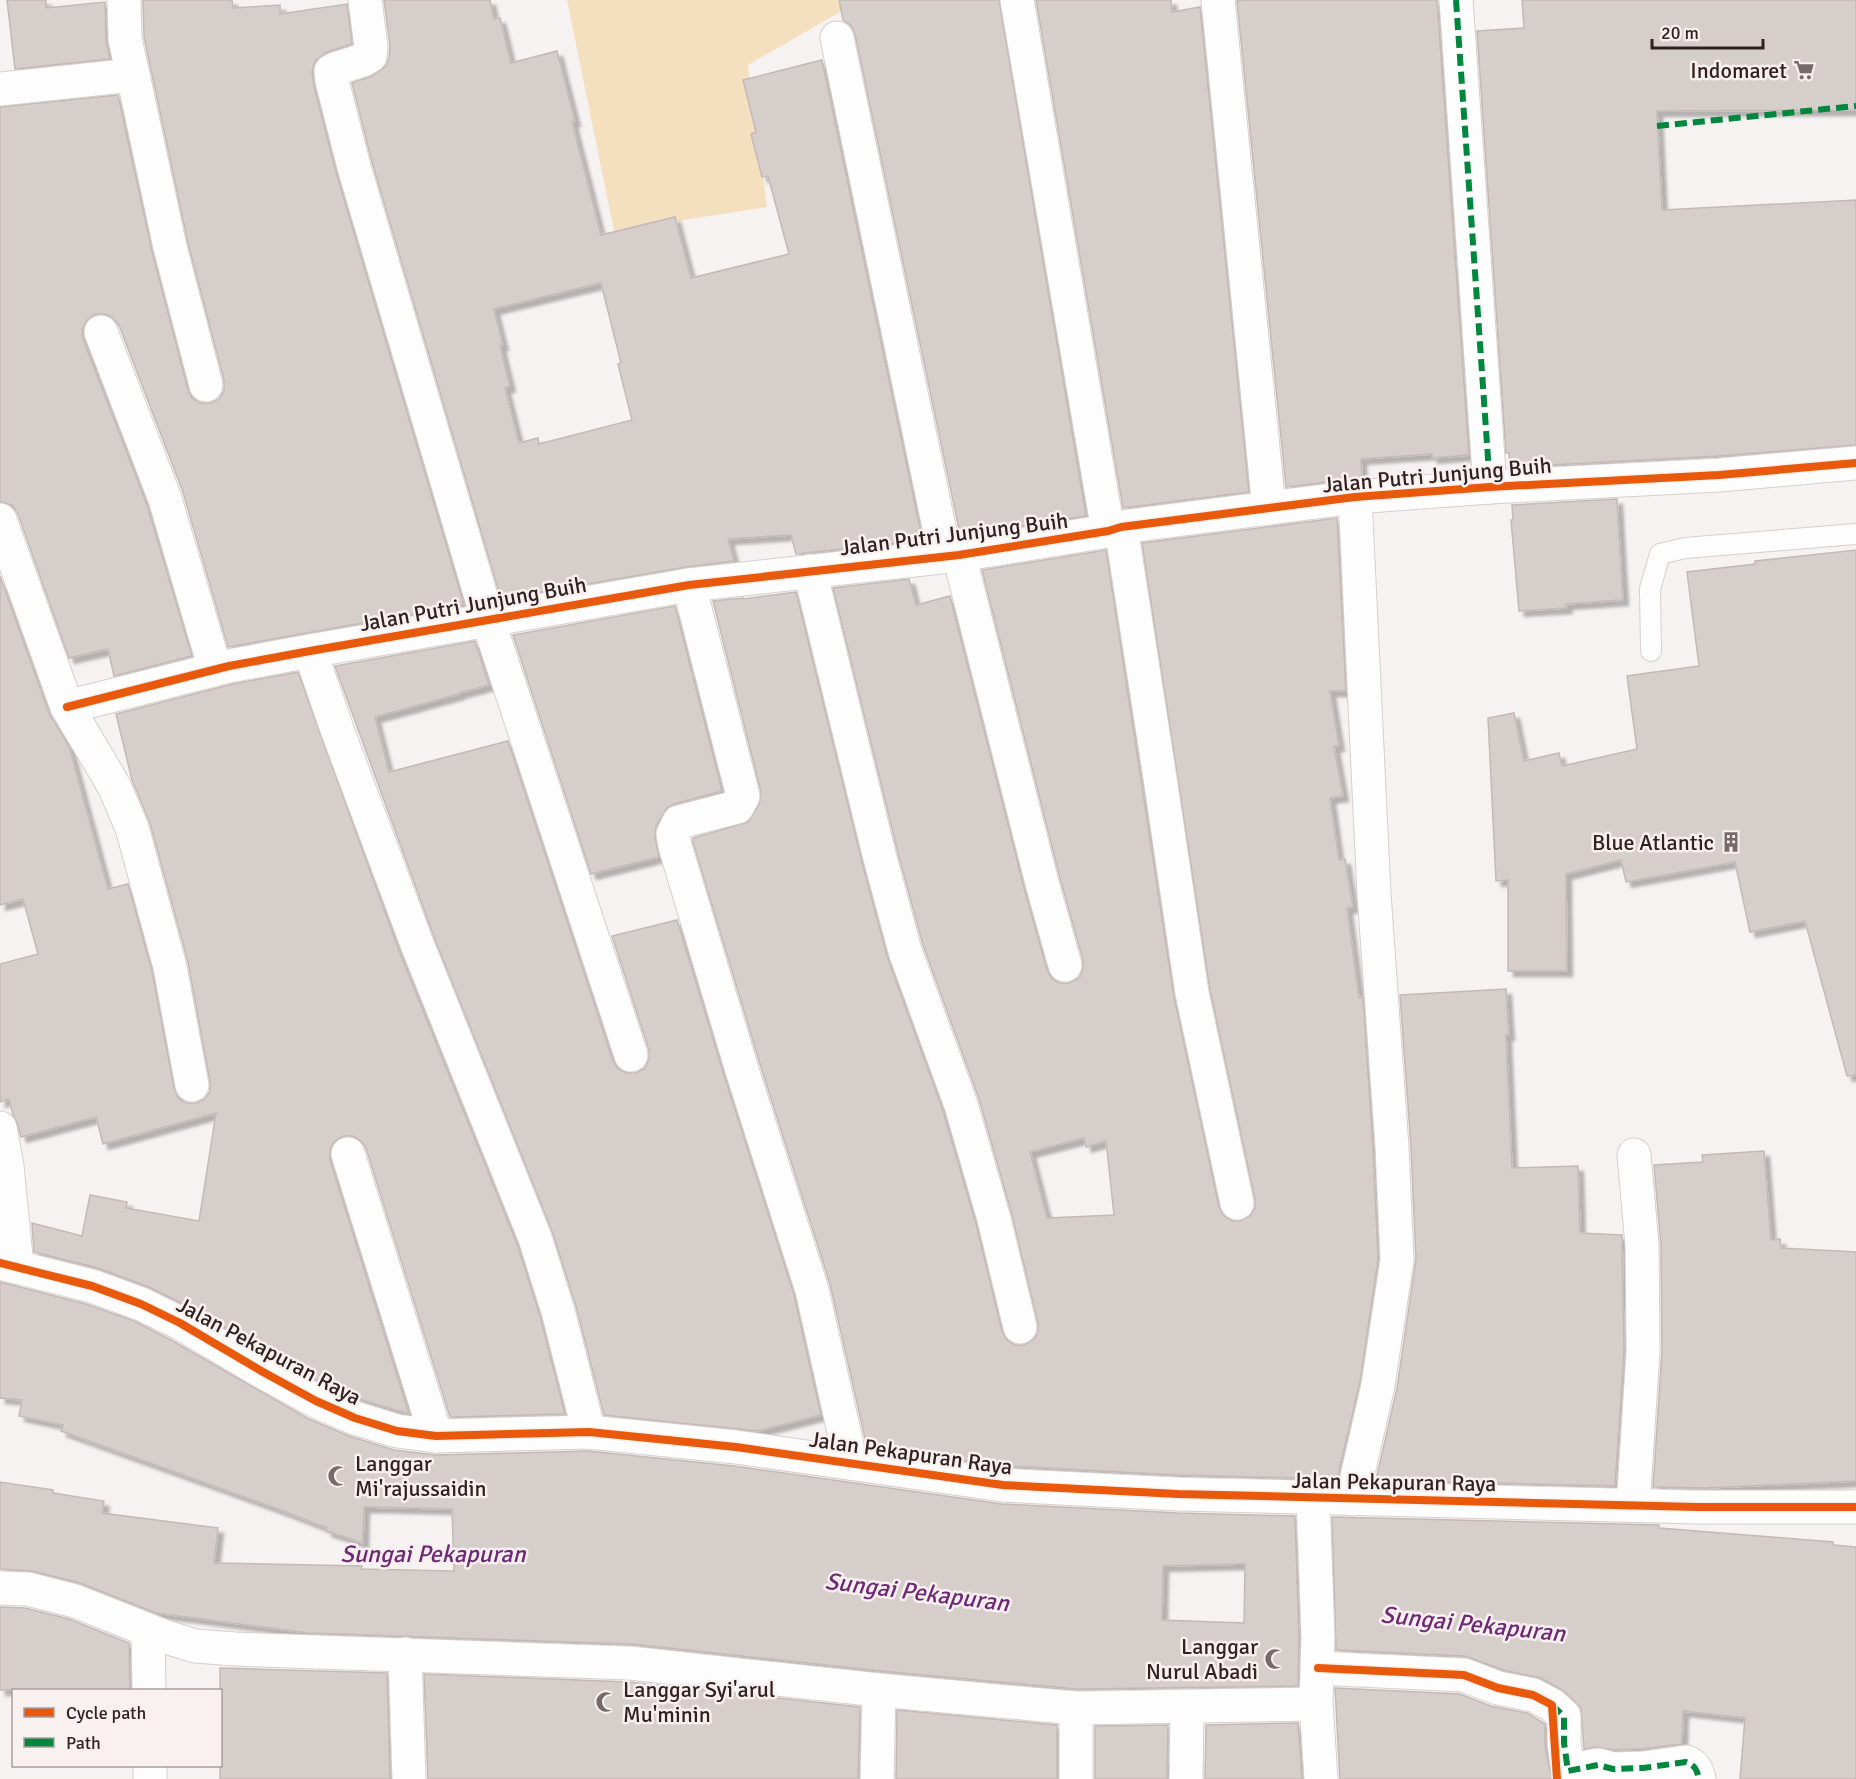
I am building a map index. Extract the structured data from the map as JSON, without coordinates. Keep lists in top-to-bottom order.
{
  "streets": {
    "street": ["Jalan Putri Junjung Buih", "Jalan Pekapuran Raya"]
  },
  "water": ["Sungai Pekapuran"],
  "places": {
    "supermarket": ["Indomaret"],
    "building": ["Blue Atlantic"],
    "mosque": ["Langgar Mi'rajussaidin", "Langgar Nurul Abadi", "Langgar Syi'arul Mu'minin"]
  },
  "legend": ["Cycle path", "Path"],
  "scale_bar": "20 m"
}
